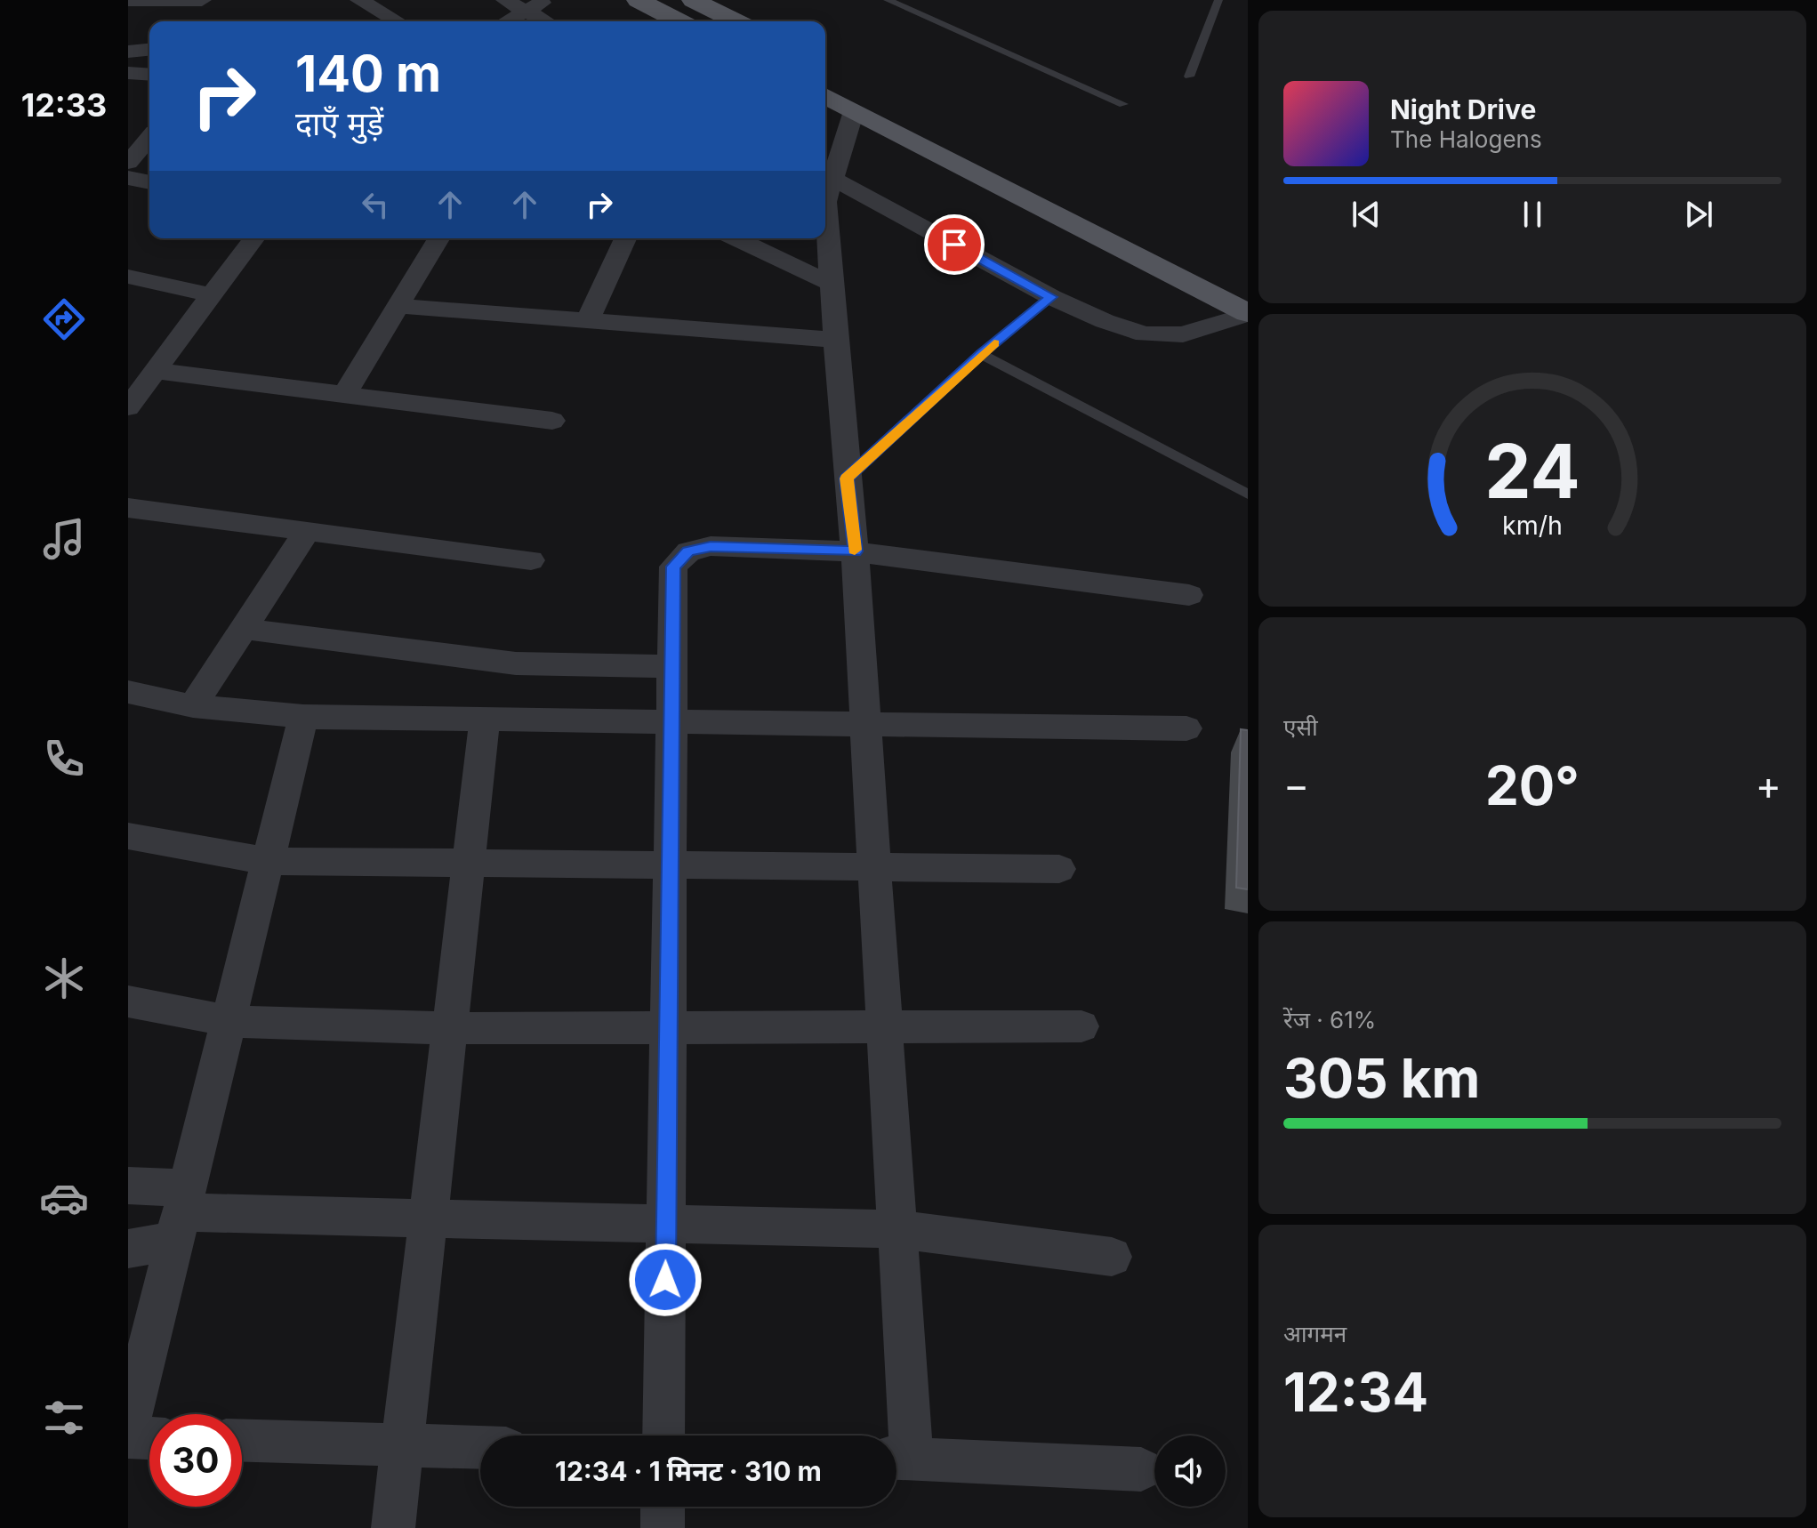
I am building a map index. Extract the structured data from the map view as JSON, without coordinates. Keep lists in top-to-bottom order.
{
  "page": {
    "tabs": "12:33",
    "turn": ["140 m", "दाएँ मुड़ें"],
    "song": ["Night Drive", "The Halogens"],
    "tile": [
      "एसी",
      ["रेंज · 61%", "305 km"],
      ["आगमन", "12:34"]
    ],
    "heat": ["−", "20°", "+"],
    "limit": "30",
    "trip": "12:34 · 1 मिनट · 310 m",
    "gauge": ["24", "km/h"]
  }
}
